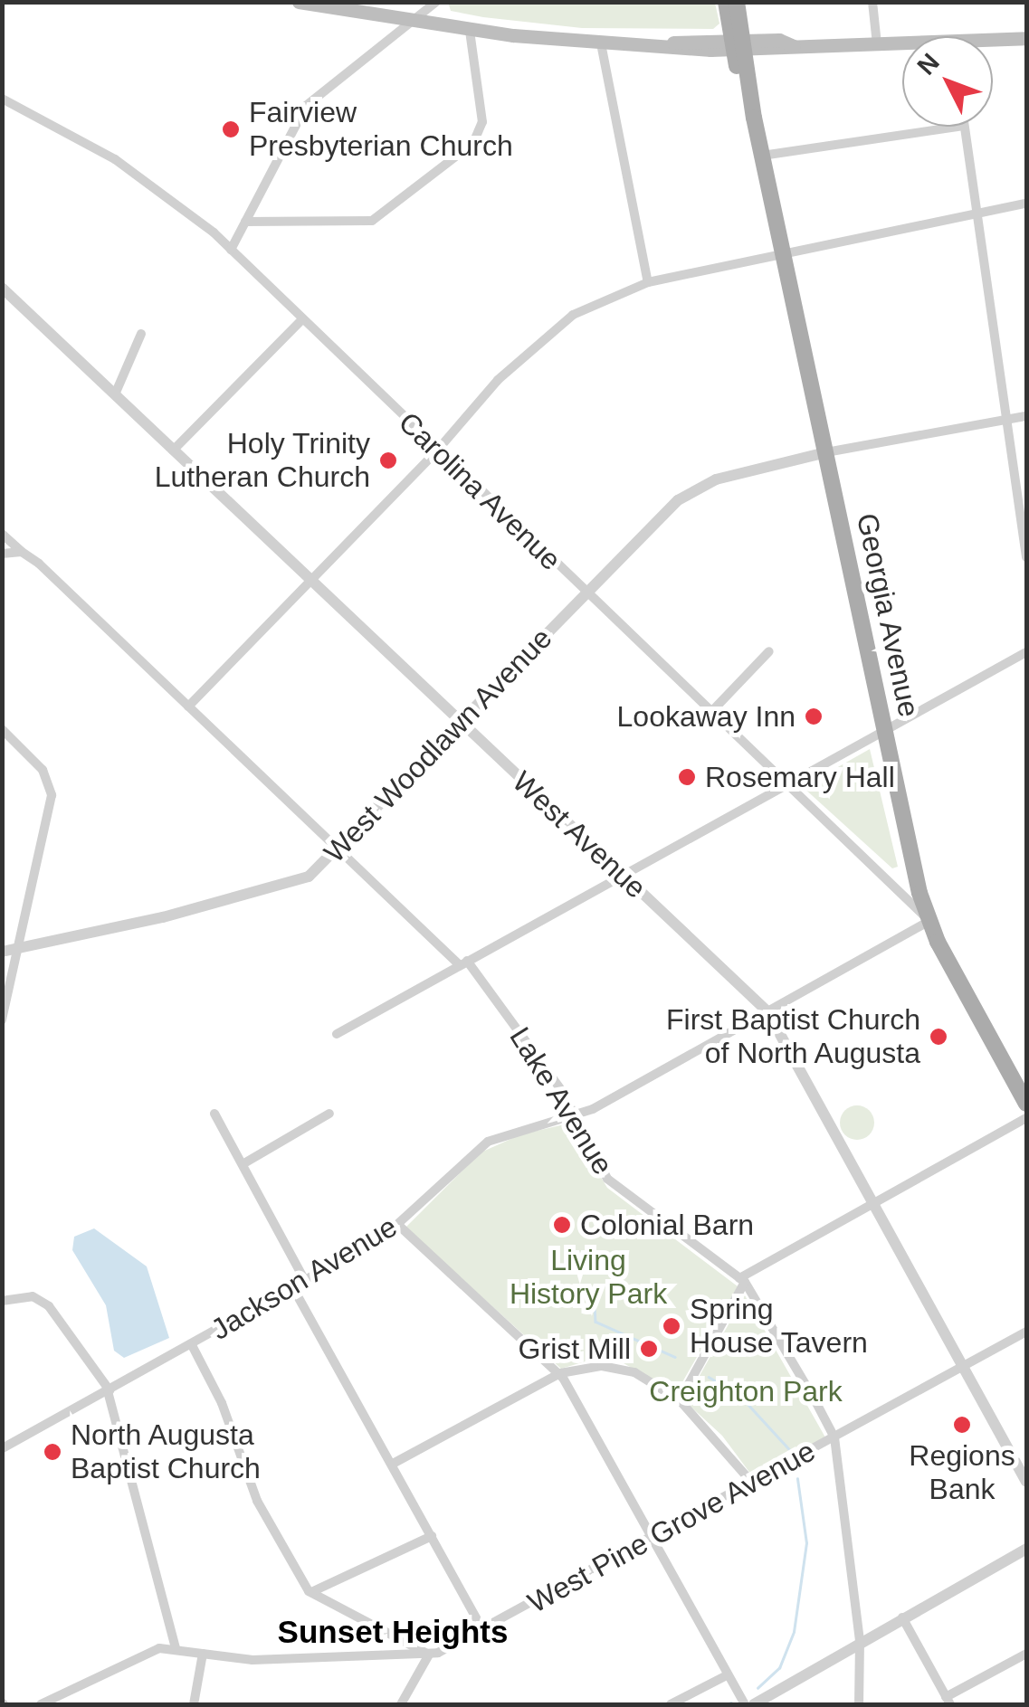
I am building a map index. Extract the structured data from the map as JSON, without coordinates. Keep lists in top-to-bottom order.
{
  "streets": {
    "main road": ["Georgia Avenue"],
    "street": [
      "Carolina Avenue",
      "West Woodlawn Avenue",
      "West Avenue",
      "Lake Avenue",
      "Jackson Avenue",
      "West Pine Grove Avenue"
    ]
  },
  "crossings": [
    ["Carolina Avenue", "Georgia Avenue"],
    ["Carolina Avenue", "West Woodlawn Avenue"],
    ["Carolina Avenue", "Jackson Avenue"],
    ["Georgia Avenue", "West Woodlawn Avenue"],
    ["Georgia Avenue", "Jackson Avenue"],
    ["West Woodlawn Avenue", "West Avenue"],
    ["West Woodlawn Avenue", "Lake Avenue"],
    ["West Avenue", "Jackson Avenue"],
    ["West Avenue", "West Pine Grove Avenue"],
    ["Lake Avenue", "Jackson Avenue"],
    ["Lake Avenue", "West Pine Grove Avenue"]
  ],
  "districts": ["Sunset Heights"],
  "parks": ["Living History Park", "Creighton Park"],
  "places": [
    "Fairview Presbyterian Church",
    "Holy Trinity Lutheran Church",
    "Lookaway Inn",
    "Rosemary Hall",
    "First Baptist Church of North Augusta",
    "Colonial Barn",
    "Spring House Tavern",
    "Grist Mill",
    "Regions Bank",
    "North Augusta Baptist Church"
  ],
  "north": "top left"
}
